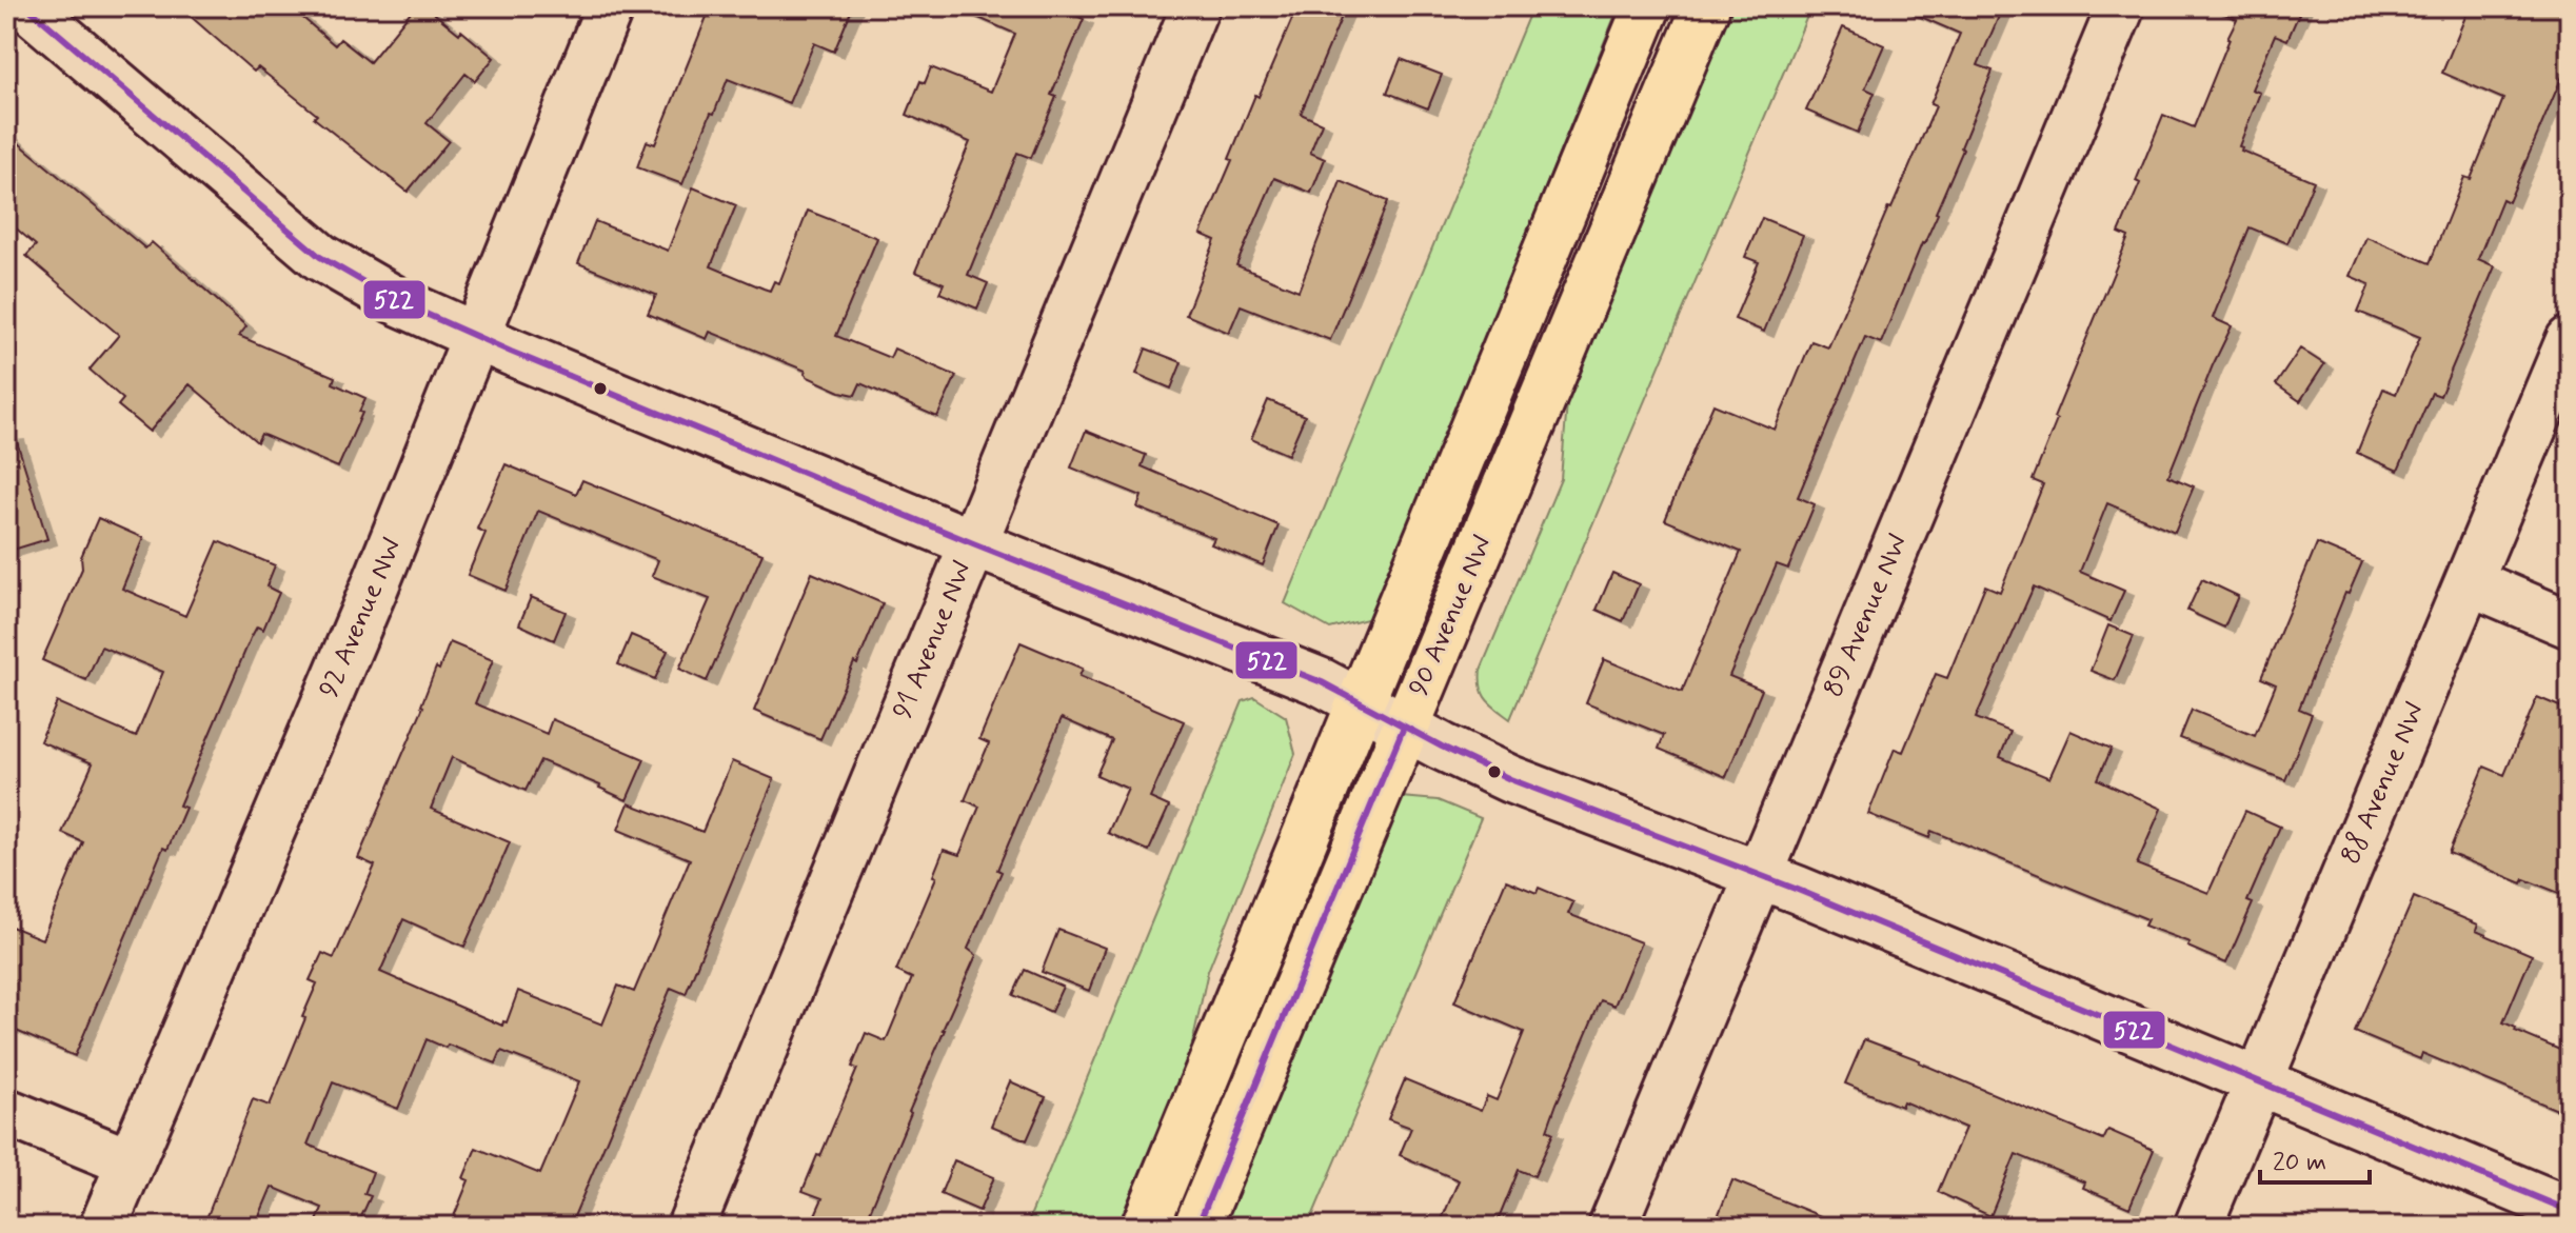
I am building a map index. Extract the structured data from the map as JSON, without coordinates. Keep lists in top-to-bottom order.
{
  "streets": {
    "main road": ["90 Avenue NW"],
    "street": [
      "89 Avenue NW",
      "92 Avenue NW",
      "91 Avenue NW",
      "88 Avenue NW"
    ]
  },
  "lines": ["transit line 522"],
  "scale_bar": "20 m"
}
